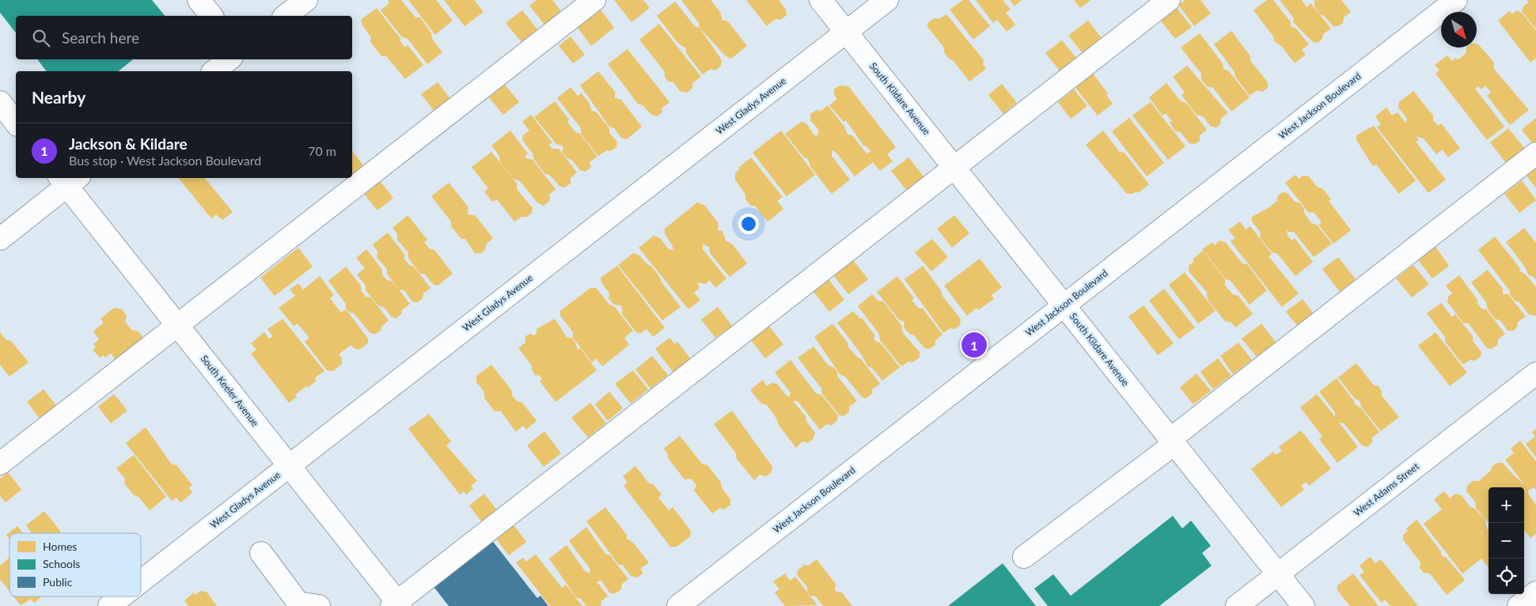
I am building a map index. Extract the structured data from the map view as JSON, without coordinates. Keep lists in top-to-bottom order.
{
  "streets": {
    "street": [
      "South Kildare Avenue",
      "West Gladys Avenue",
      "West Jackson Boulevard",
      "South Keeler Avenue",
      "West Adams Street"
    ]
  },
  "crossings": [
    ["South Kildare Avenue", "West Gladys Avenue"],
    ["South Kildare Avenue", "West Jackson Boulevard"],
    ["South Kildare Avenue", "West Adams Street"],
    ["West Gladys Avenue", "South Keeler Avenue"]
  ],
  "legend": ["Homes", "Schools", "Public"],
  "north": "bottom right",
  "page": {
    "search": "Search here",
    "heading": "Nearby",
    "list": [
      {
        "mark": "1",
        "name": "Jackson & Kildare",
        "note": "Bus stop · West Jackson Boulevard",
        "value": "70 m"
      }
    ],
    "pins": "1",
    "map_buttons": ["+", "−"]
  }
}
